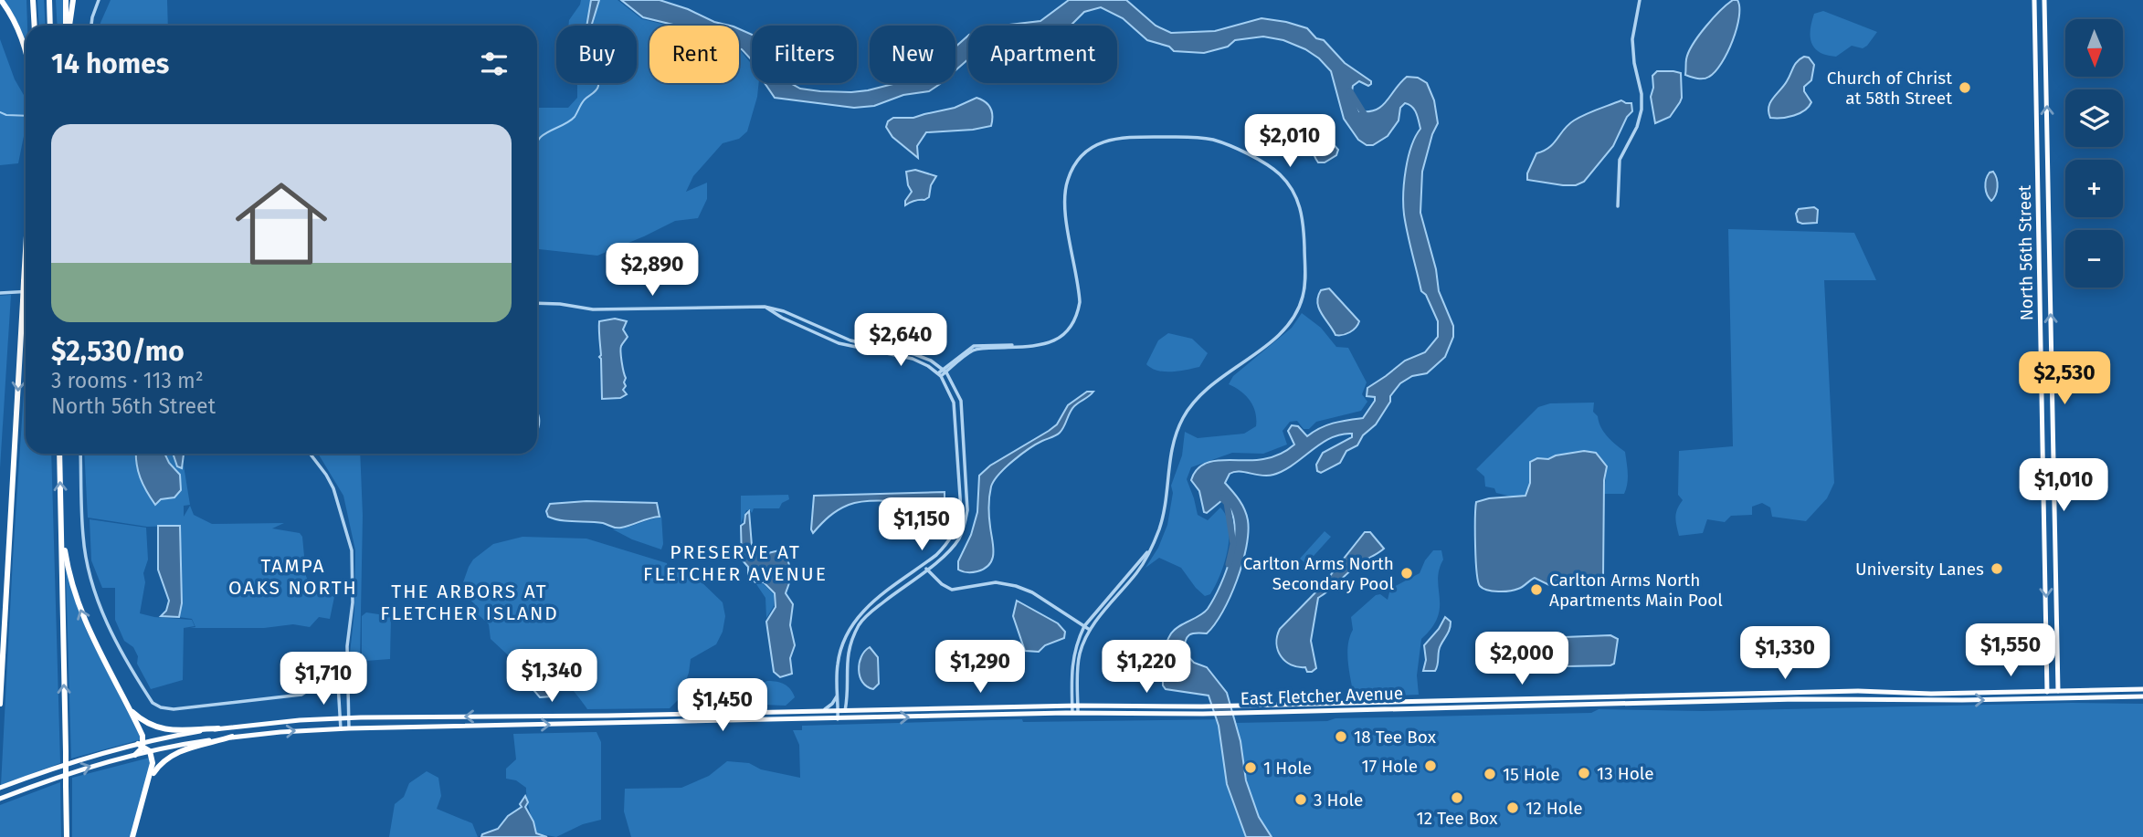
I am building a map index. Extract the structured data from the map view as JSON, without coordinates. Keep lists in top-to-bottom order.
{
  "streets": {
    "main road": ["North 56th Street", "East Fletcher Avenue"]
  },
  "crossings": [
    ["North 56th Street", "East Fletcher Avenue"]
  ],
  "districts": ["PRESERVE AT FLETCHER AVENUE", "TAMPA OAKS NORTH", "THE ARBORS AT FLETCHER ISLAND"],
  "places": [
    "Church of Christ at 58th Street",
    "University Lanes",
    "Carlton Arms North Secondary Pool",
    "Carlton Arms North Apartments Main Pool",
    "18 Tee Box",
    "17 Hole",
    "1 Hole",
    "13 Hole",
    "15 Hole",
    "12 Tee Box",
    "3 Hole",
    "12 Hole"
  ],
  "north": "bottom",
  "page": {
    "map_buttons": ["+", "−"],
    "chip": [
      "Buy",
      "Rent",
      "Filters",
      "New",
      "Apartment"
    ],
    "heading": "14 homes",
    "list": [
      {
        "name": "$2,530/mo",
        "note": "3 rooms · 113 m² · North 56th Street"
      }
    ],
    "price": [
      "$2,010",
      "$2,890",
      "$2,640",
      "$2,530",
      "$1,010",
      "$1,150",
      "$1,550",
      "$1,330",
      "$2,000",
      "$1,290",
      "$1,220",
      "$1,340",
      "$1,710",
      "$1,450"
    ]
  }
}
